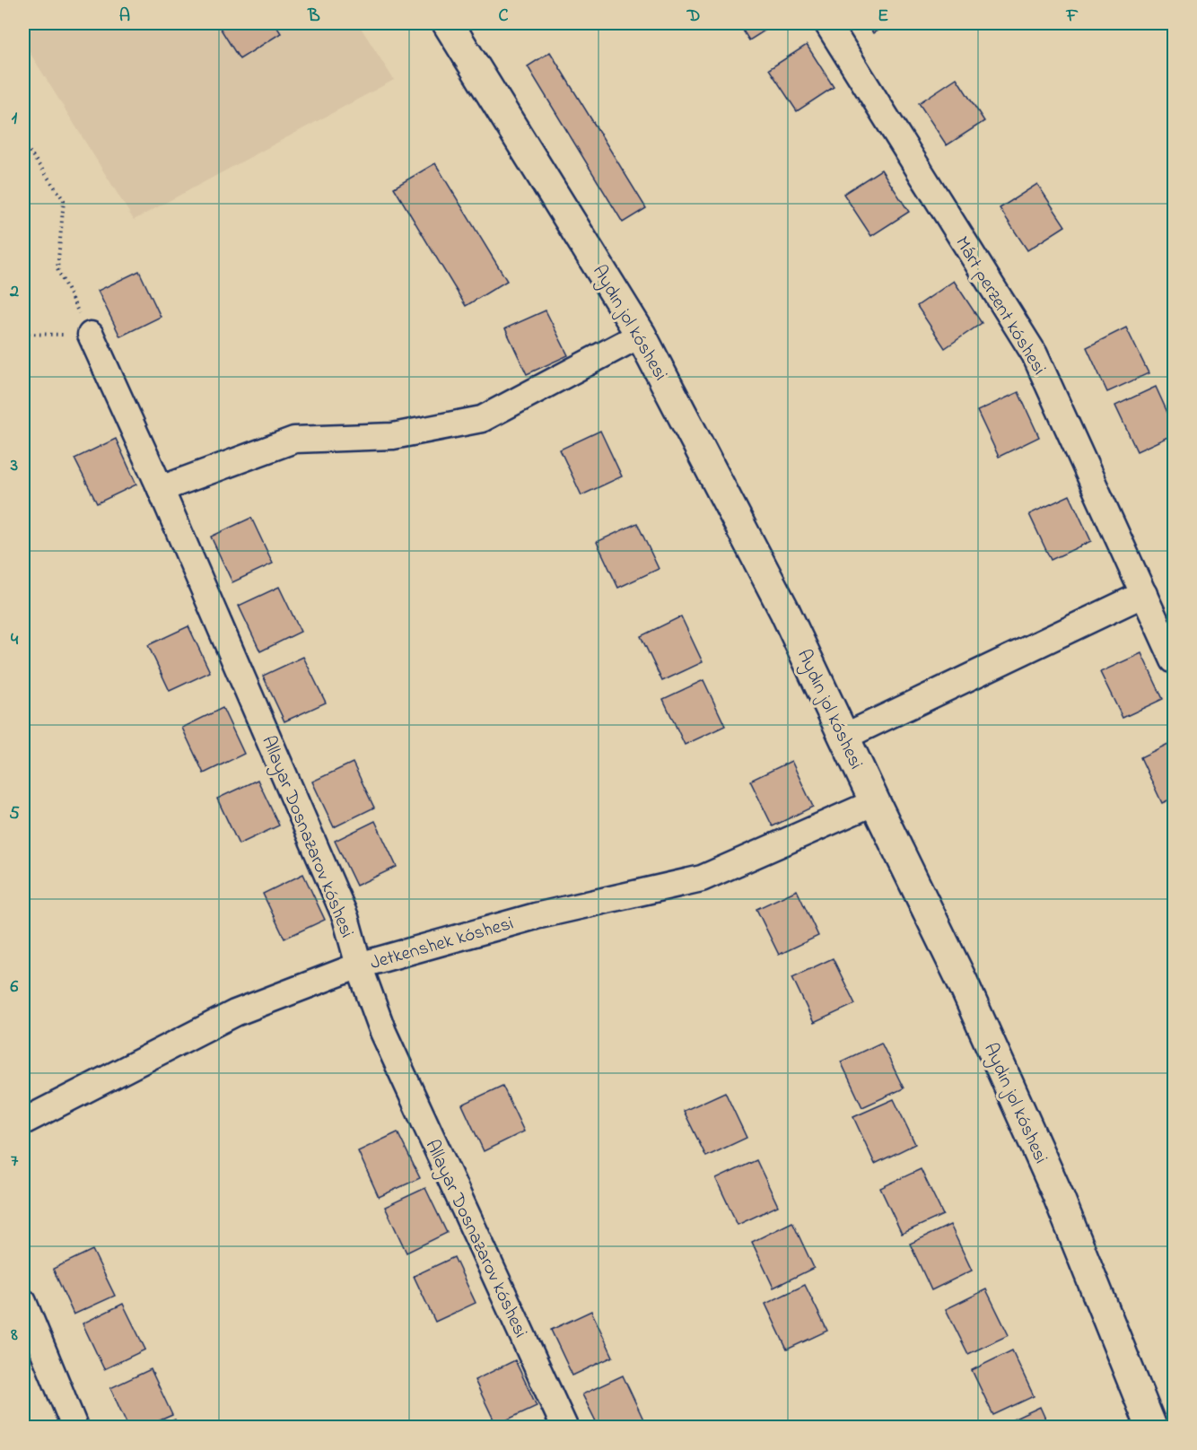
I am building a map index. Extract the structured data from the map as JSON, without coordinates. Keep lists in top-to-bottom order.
{
  "streets": {
    "street": [
      "Márt perzent kóshesi",
      "Aydın jol kóshesi",
      "Allayar Dosnazarov kóshesi",
      "Jetkenshek kóshesi"
    ]
  },
  "crossings": [
    ["Aydın jol kóshesi", "Jetkenshek kóshesi"],
    ["Allayar Dosnazarov kóshesi", "Jetkenshek kóshesi"]
  ],
  "grid": {
    "columns": [
      "A",
      "B",
      "C",
      "D",
      "E",
      "F"
    ],
    "rows": [
      "1",
      "2",
      "3",
      "4",
      "5",
      "6",
      "7",
      "8"
    ]
  }
}
